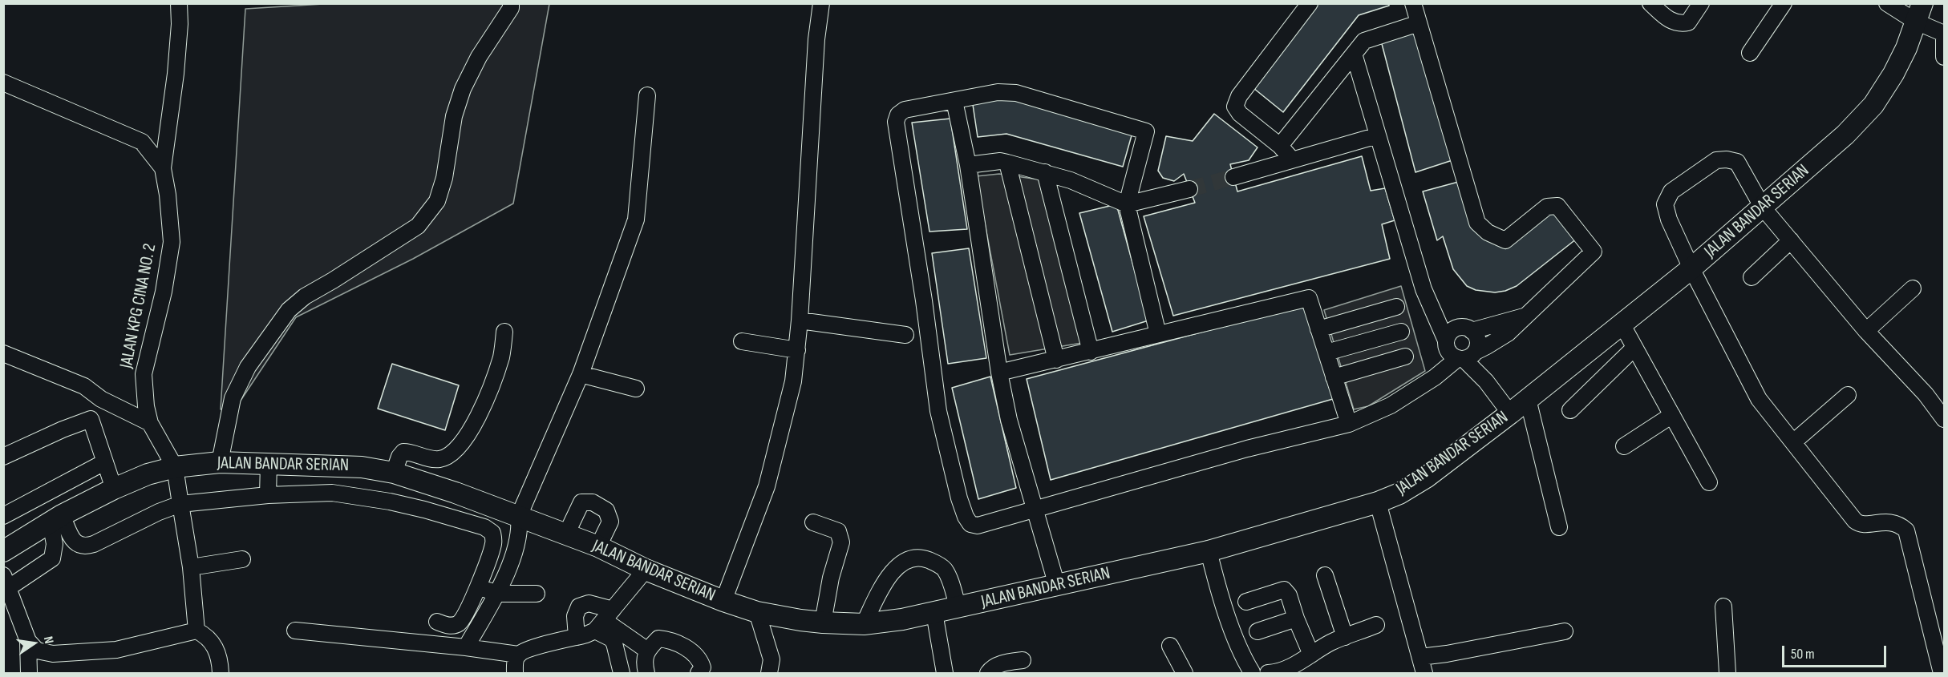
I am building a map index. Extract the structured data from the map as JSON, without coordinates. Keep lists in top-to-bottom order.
{
  "streets": {
    "main road": ["JALAN BANDAR SERIAN"],
    "street": ["JALAN KPG CINA NO. 2"]
  },
  "scale_bar": "50 m",
  "north": "right"
}
